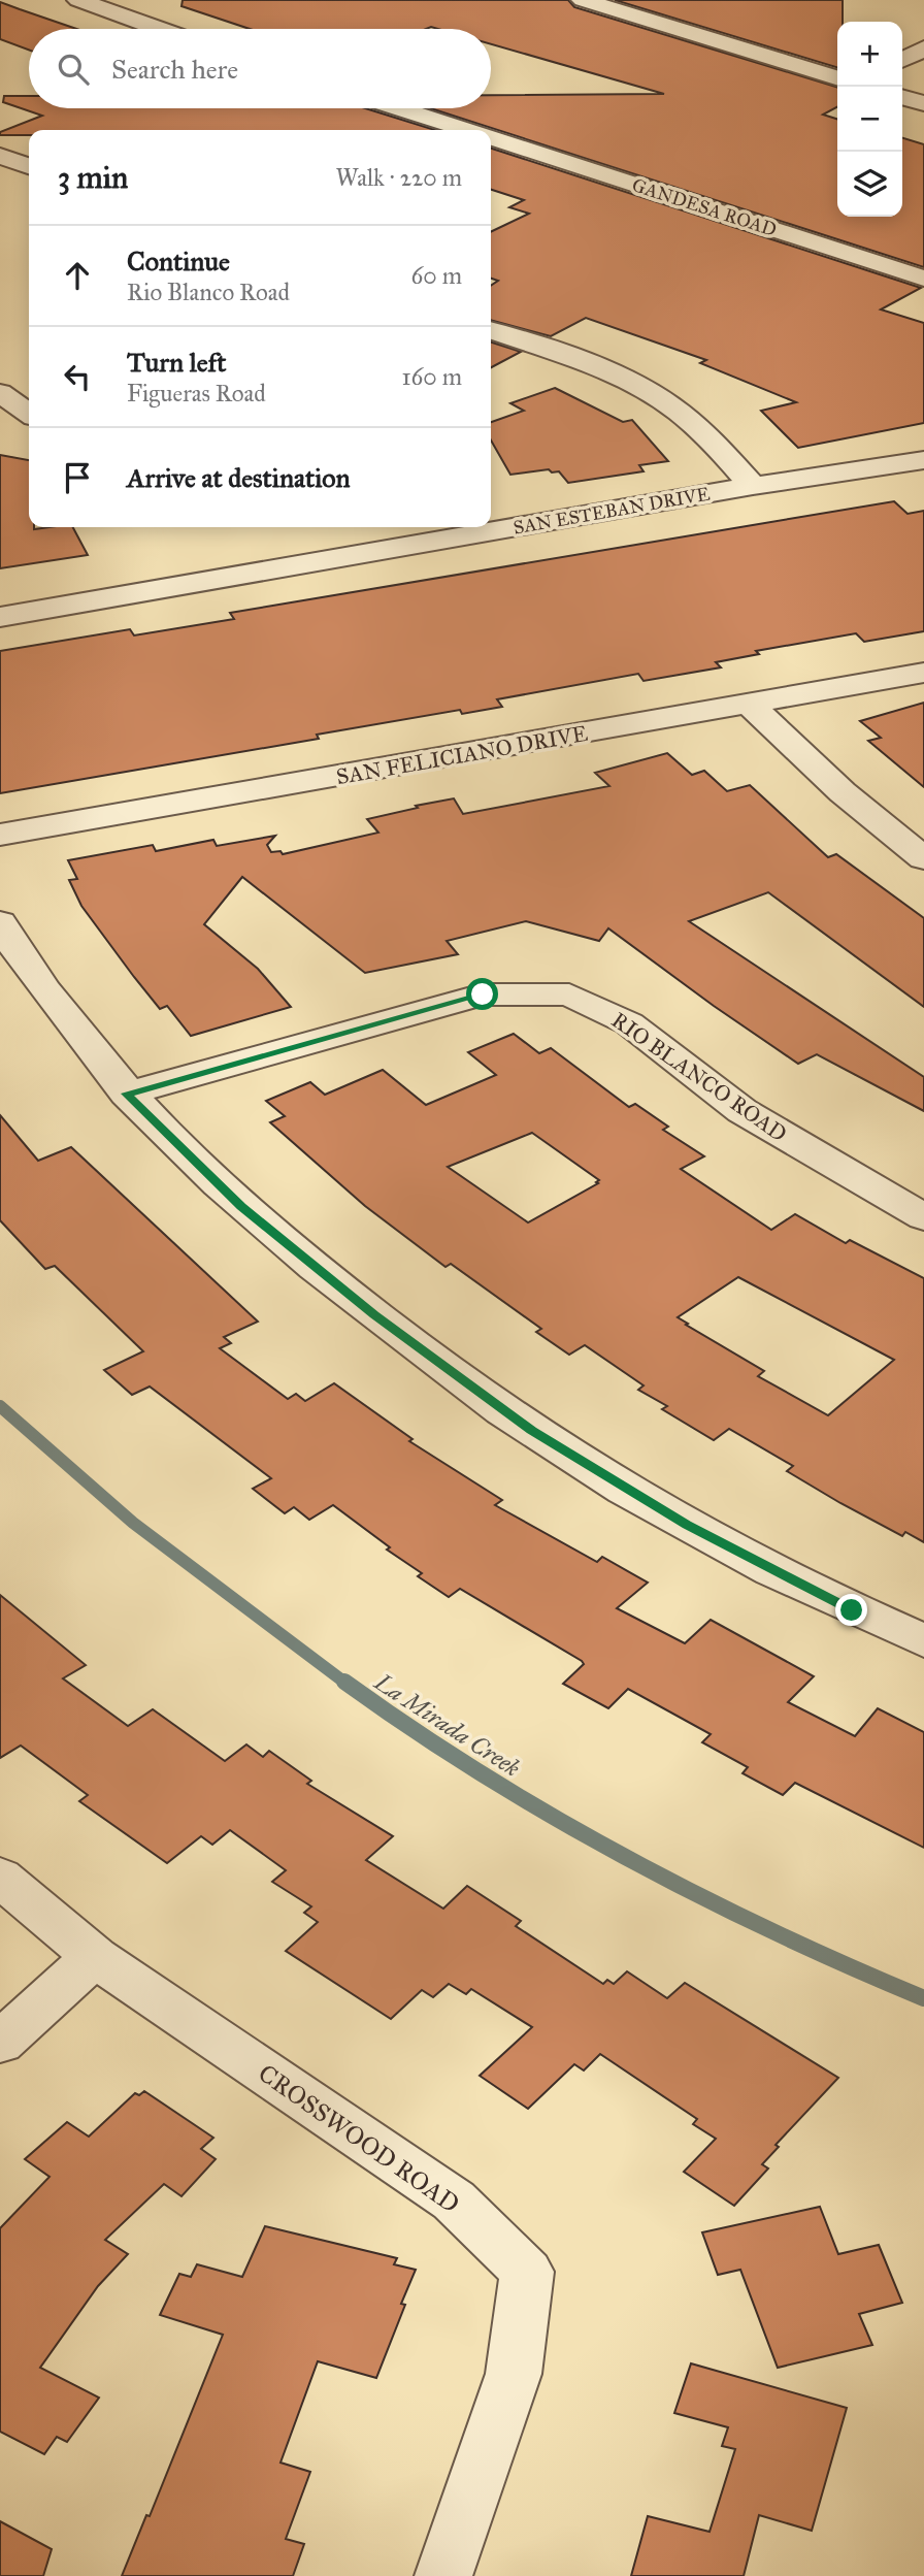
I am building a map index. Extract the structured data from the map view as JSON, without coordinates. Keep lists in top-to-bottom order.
{
  "streets": {
    "street": [
      "GANDESA ROAD",
      "SAN ESTEBAN DRIVE",
      "SAN FELICIANO DRIVE",
      "RIO BLANCO ROAD",
      "CROSSWOOD ROAD"
    ]
  },
  "water": ["La Mirada Creek"],
  "page": {
    "map_buttons": ["+", "−"],
    "search": "Search here",
    "heading": ["3 min", "Walk · 220 m"],
    "list": [
      ["Continue", "Rio Blanco Road", "60 m"],
      ["Turn left", "Figueras Road", "160 m"],
      "Arrive at destination"
    ]
  }
}
